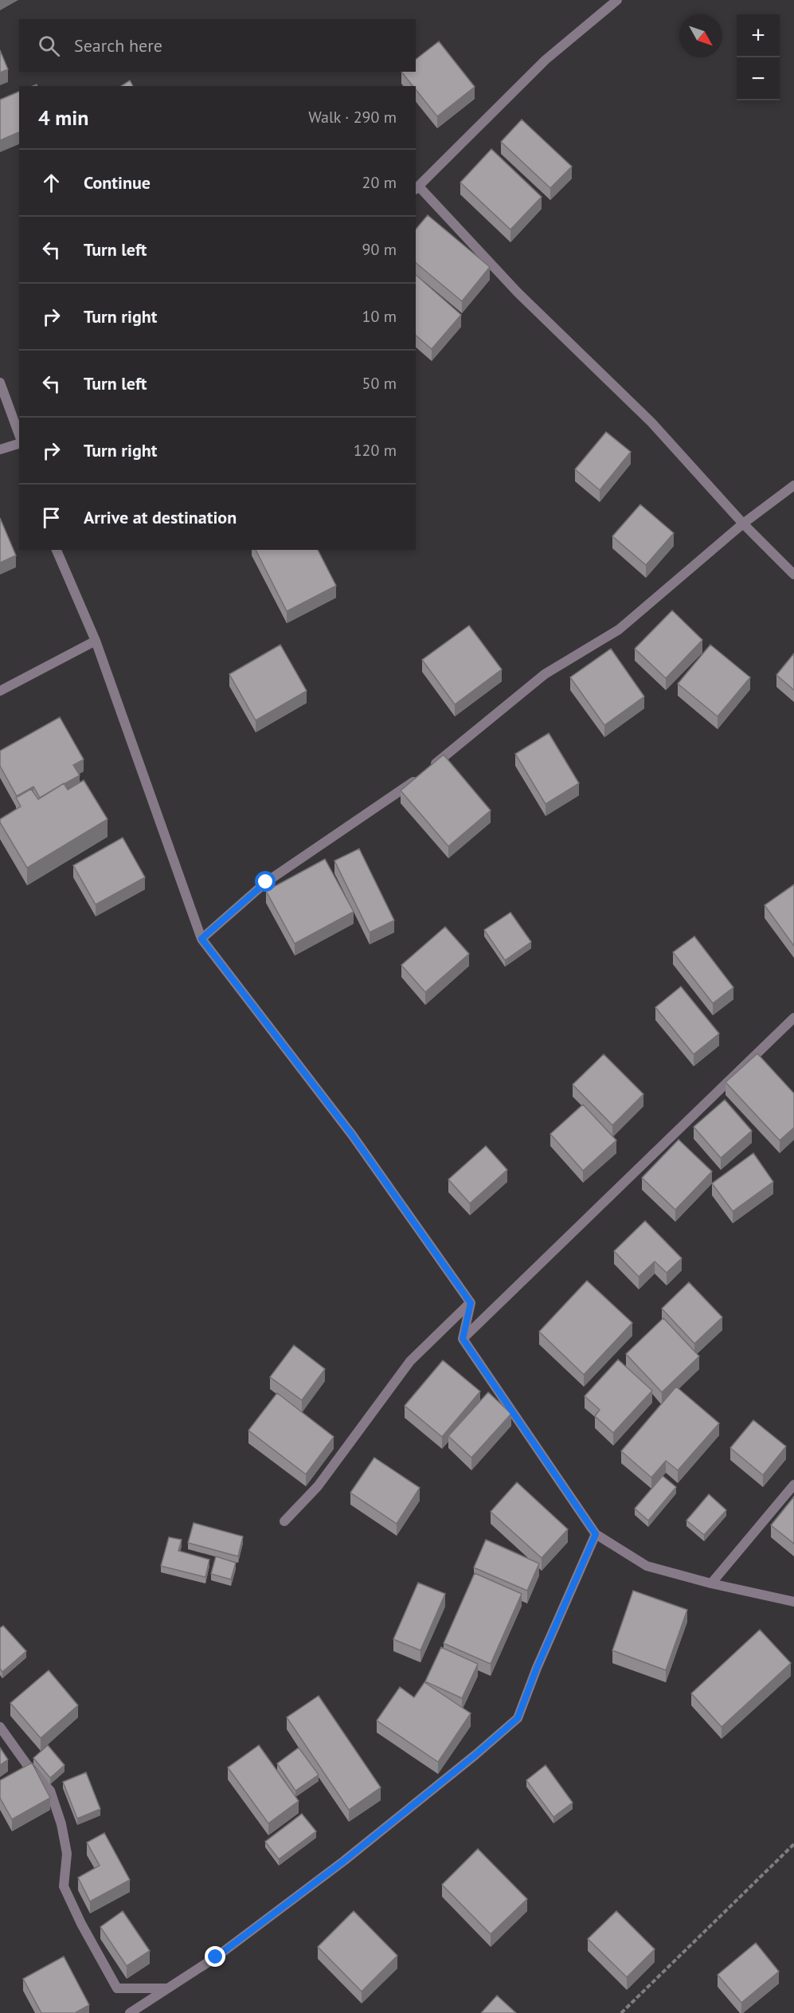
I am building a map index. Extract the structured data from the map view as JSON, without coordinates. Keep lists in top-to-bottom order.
{
  "north": "bottom right",
  "page": {
    "map_buttons": ["+", "−"],
    "search": "Search here",
    "heading": ["4 min", "Walk · 290 m"],
    "list": [
      ["Continue", "20 m"],
      ["Turn left", "90 m"],
      ["Turn right", "10 m"],
      ["Turn left", "50 m"],
      ["Turn right", "120 m"],
      "Arrive at destination"
    ]
  }
}
